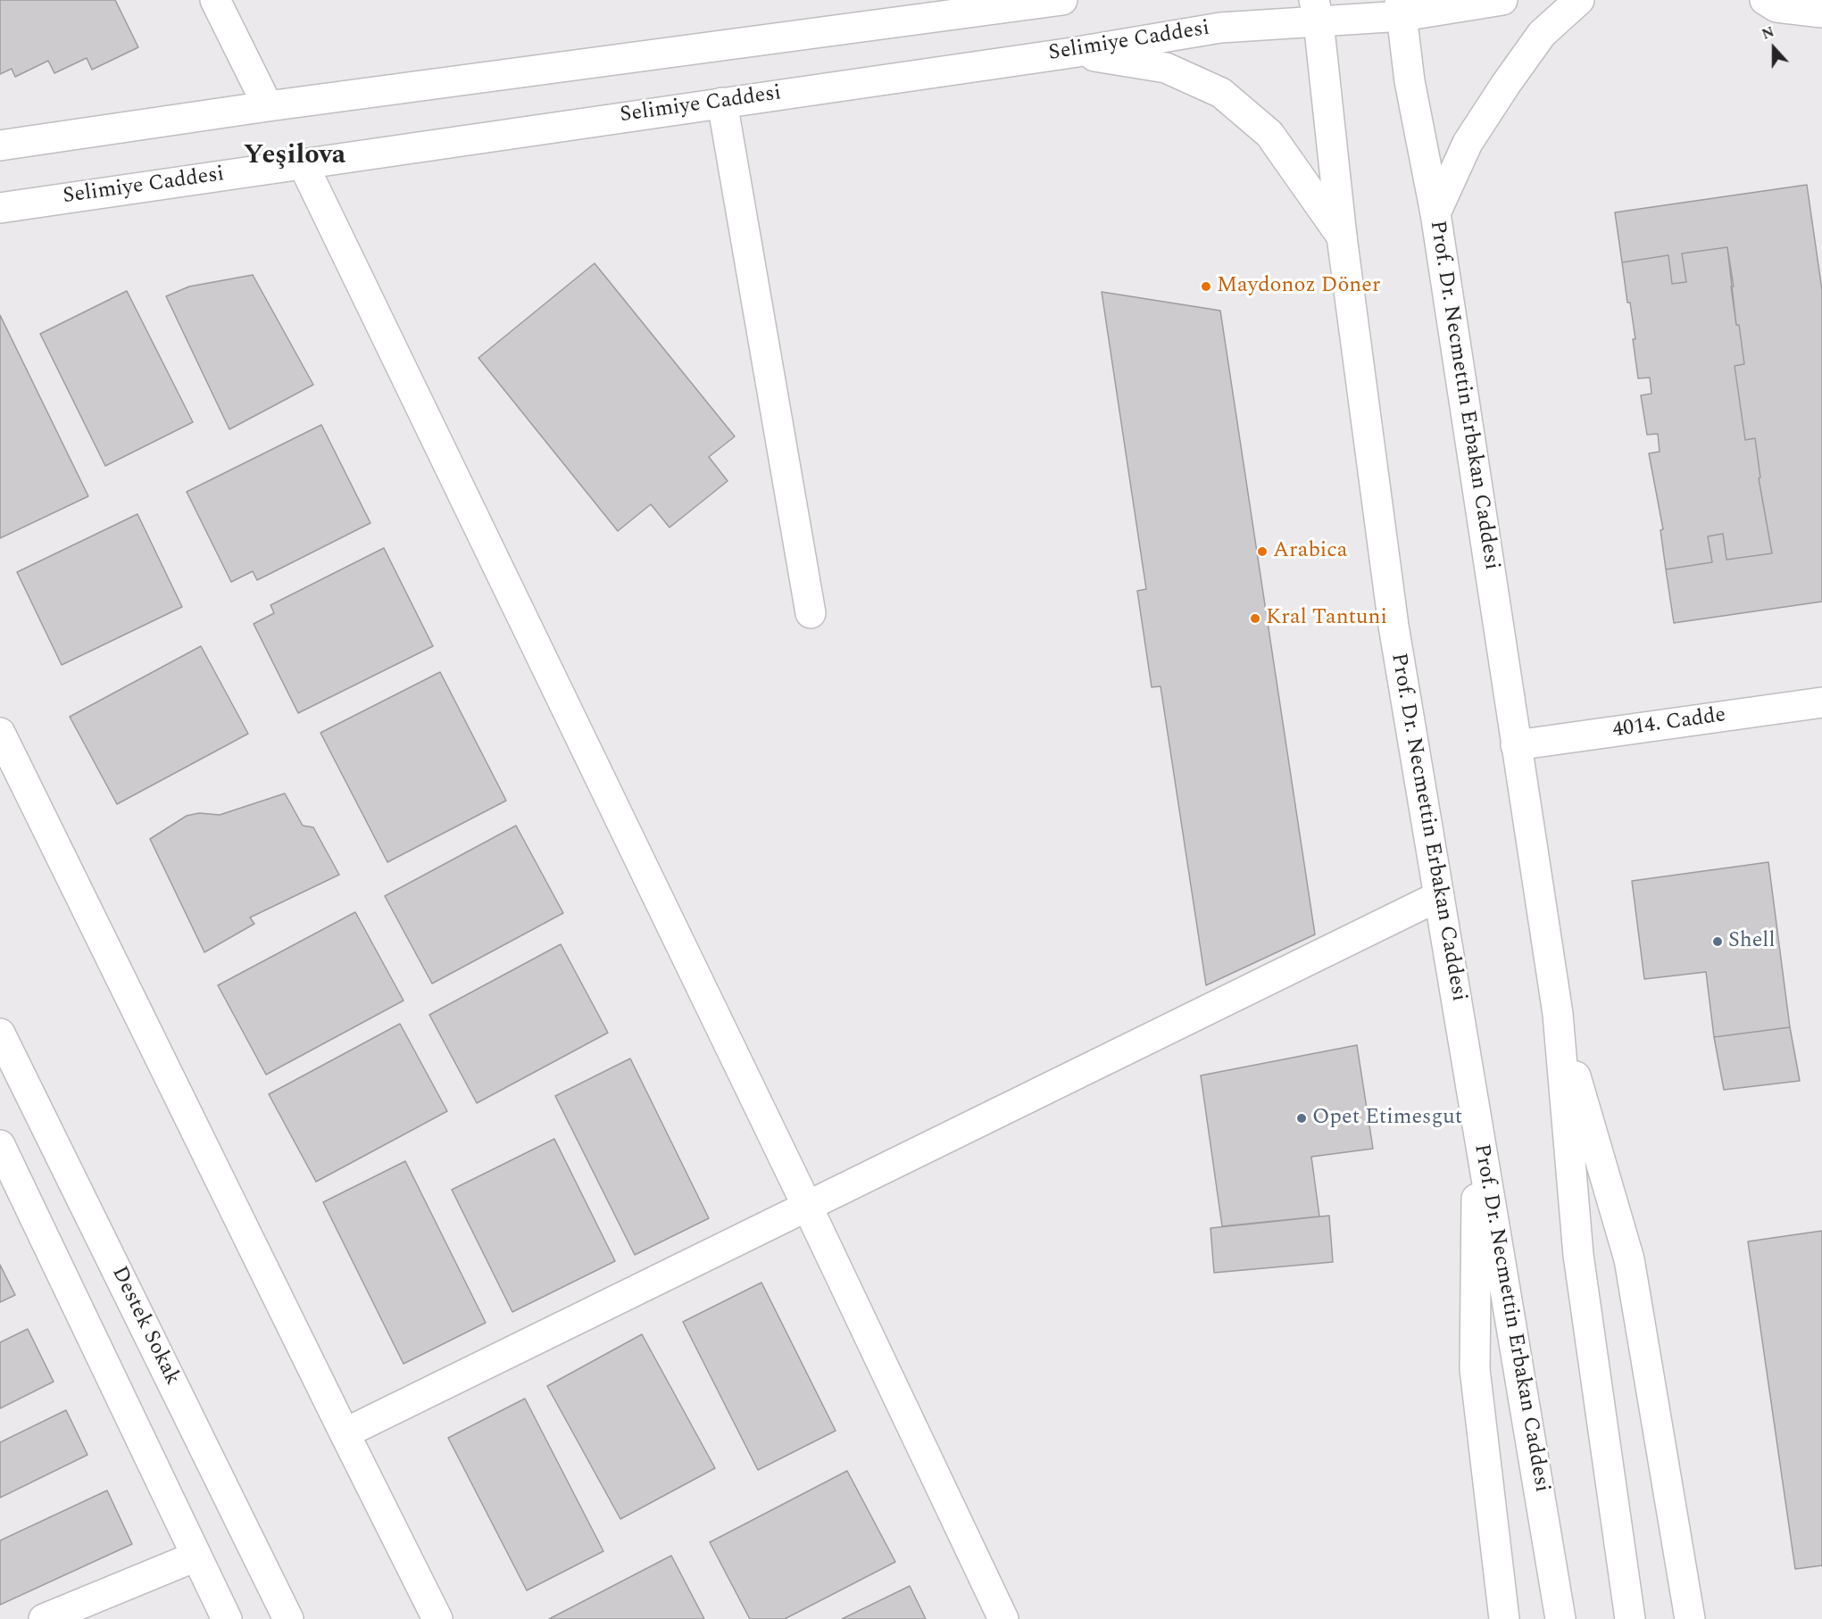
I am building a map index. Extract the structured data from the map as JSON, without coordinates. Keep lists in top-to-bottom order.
{
  "streets": {
    "street": [
      "Selimiye Caddesi",
      "Prof. Dr. Necmettin Erbakan Caddesi",
      "4014. Cadde",
      "Destek Sokak"
    ]
  },
  "crossings": [
    ["Selimiye Caddesi", "Prof. Dr. Necmettin Erbakan Caddesi"],
    ["Prof. Dr. Necmettin Erbakan Caddesi", "4014. Cadde"]
  ],
  "districts": ["Yeşilova"],
  "places": [
    "Maydonoz Döner",
    "Arabica",
    "Kral Tantuni",
    "Shell",
    "Opet Etimesgut"
  ],
  "north": "top"
}
